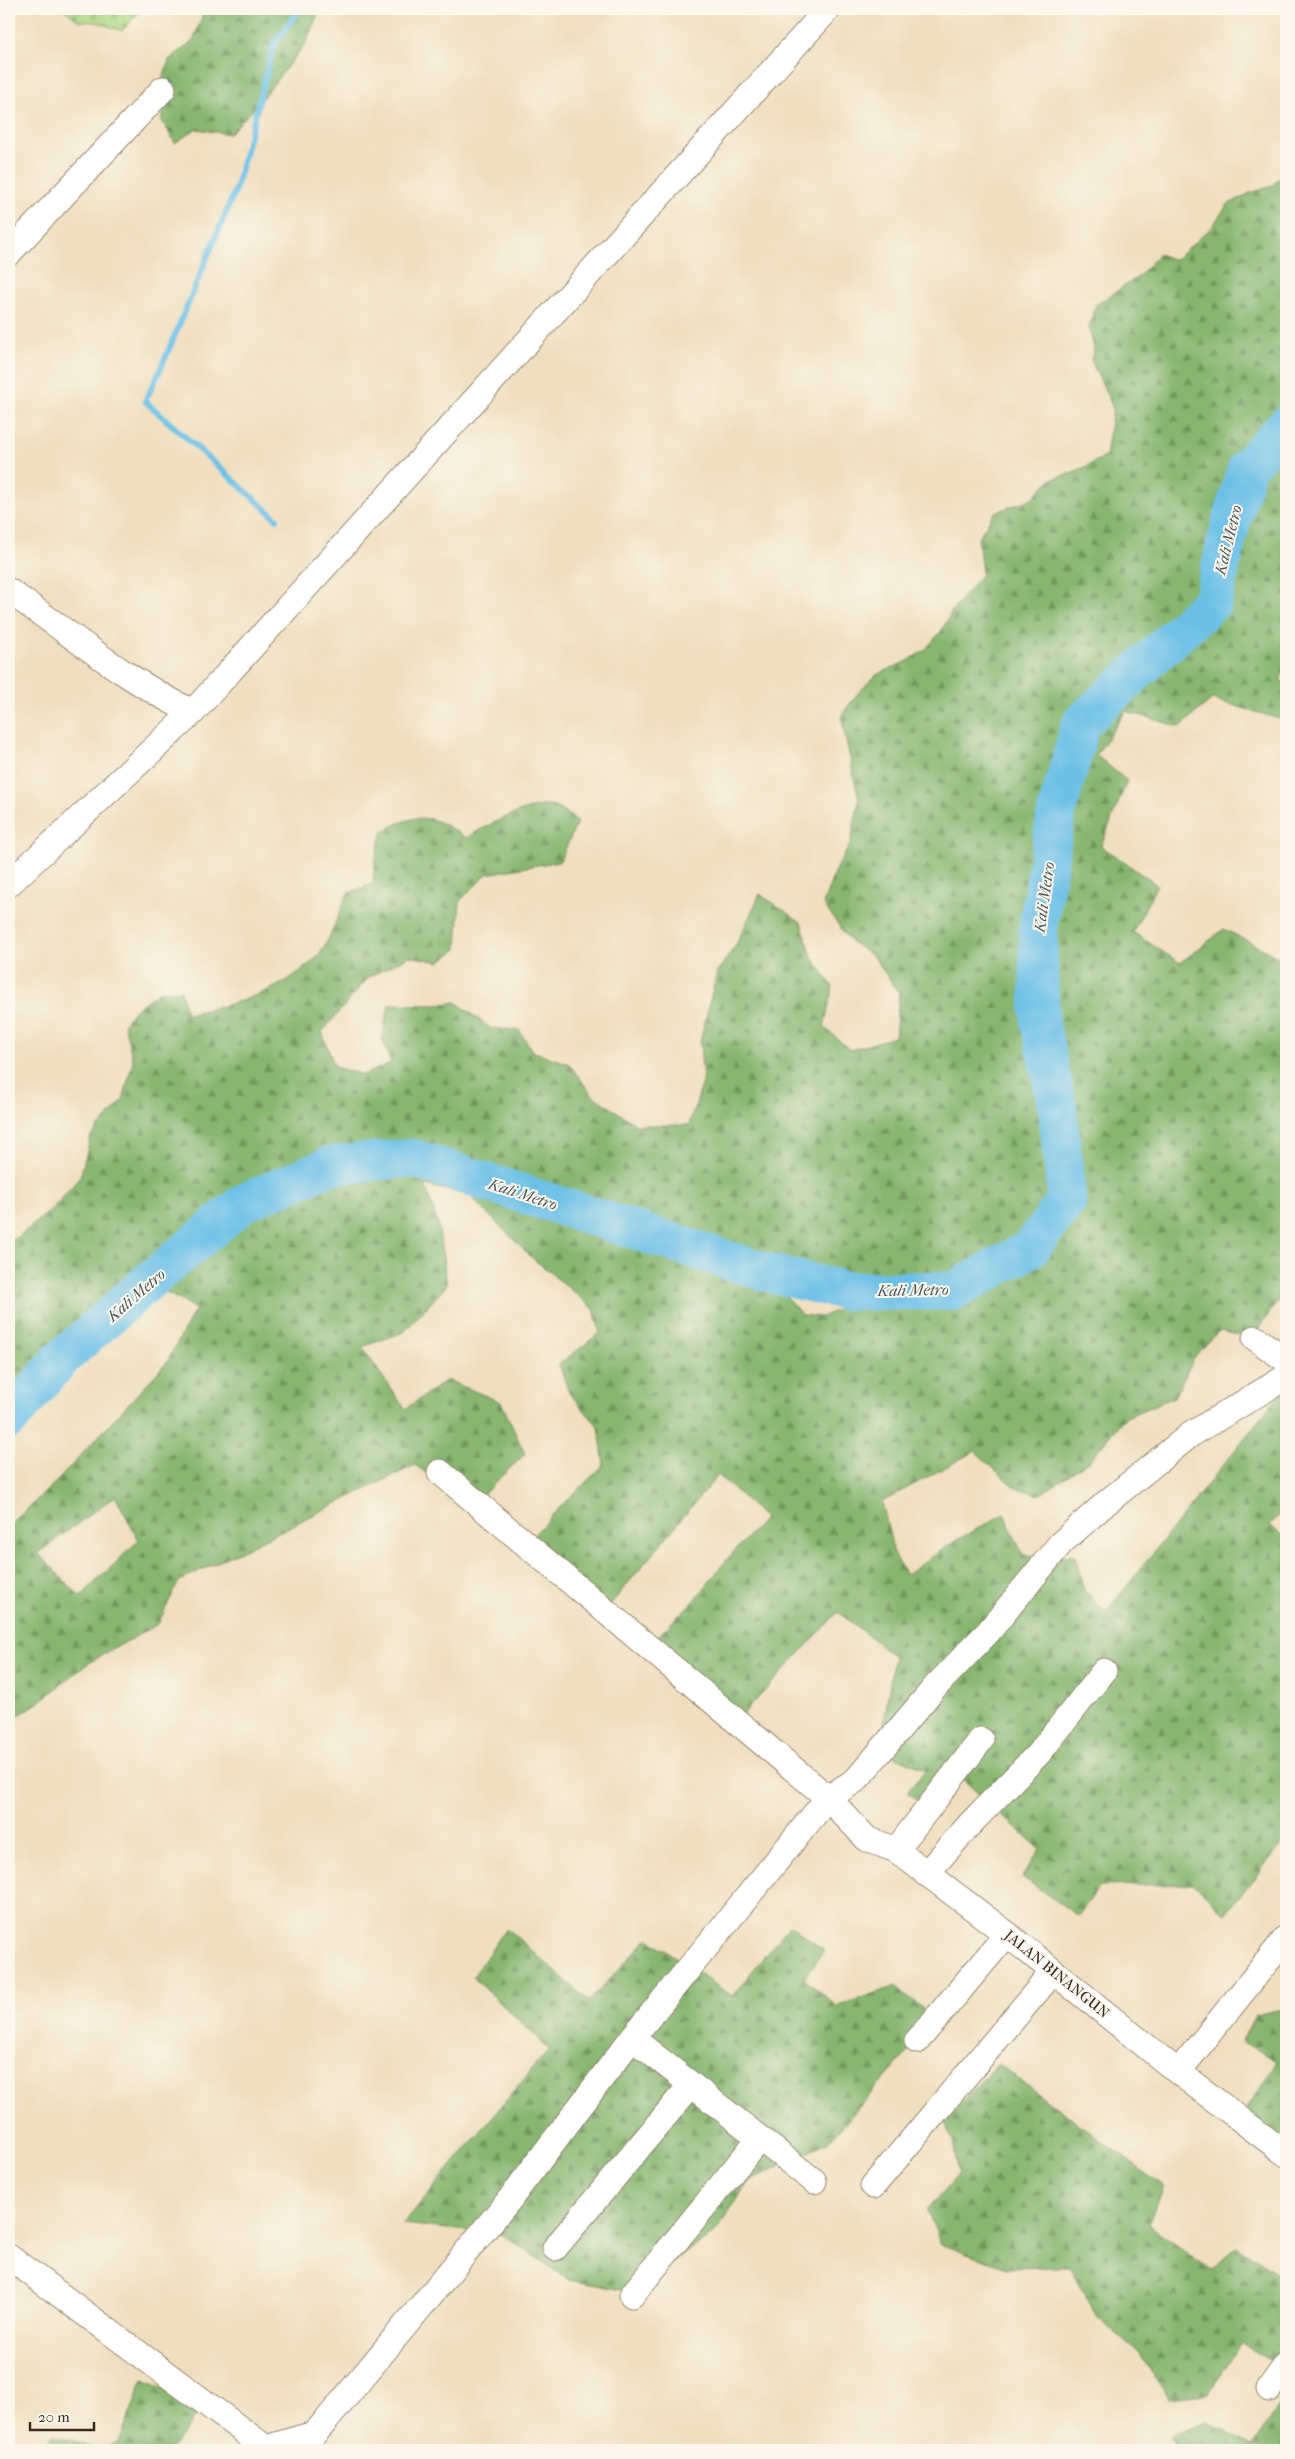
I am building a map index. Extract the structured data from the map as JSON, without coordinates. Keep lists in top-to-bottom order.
{
  "streets": {
    "street": ["JALAN BINANGUN"]
  },
  "water": ["Kali Metro"],
  "scale_bar": "20 m"
}
